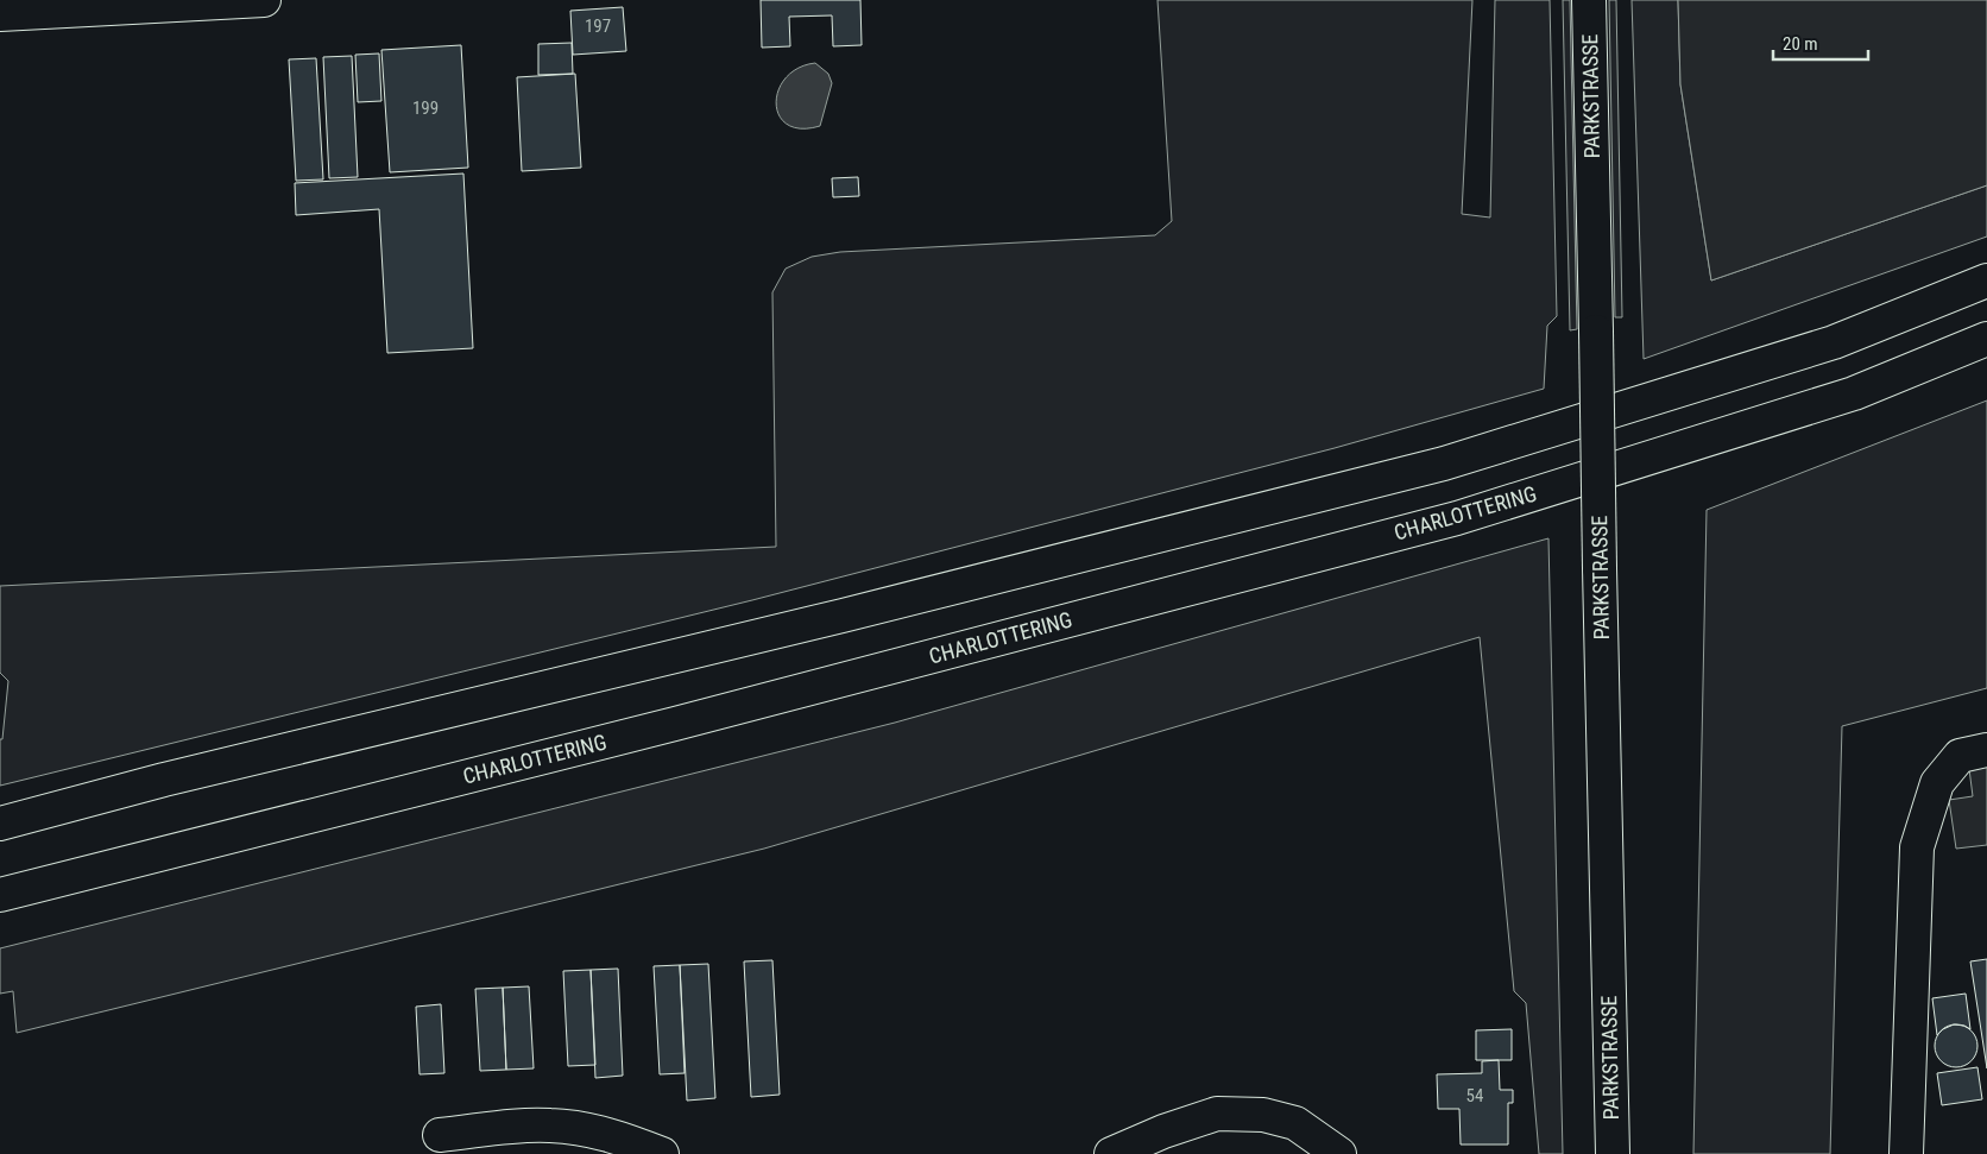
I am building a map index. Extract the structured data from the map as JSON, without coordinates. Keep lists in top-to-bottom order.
{
  "streets": {
    "main road": ["PARKSTRASSE", "CHARLOTTERING"]
  },
  "house_numbers": ["197", "199", "54"],
  "scale_bar": "20 m"
}
